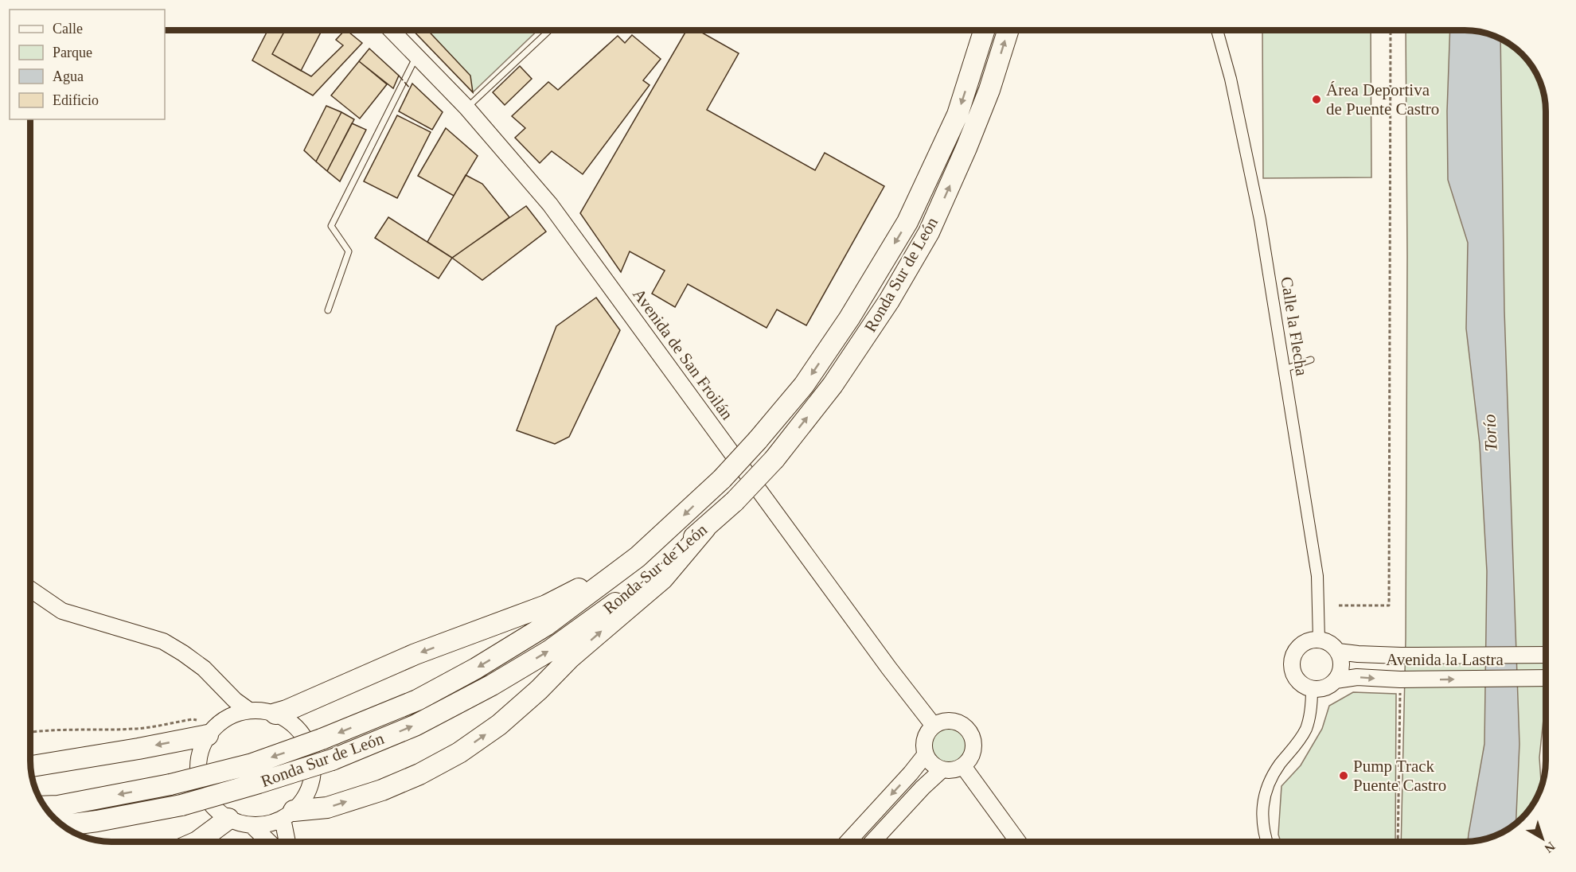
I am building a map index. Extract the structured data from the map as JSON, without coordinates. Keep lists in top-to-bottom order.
{
  "streets": {
    "highway": ["Ronda Sur de León"],
    "street": ["Calle la Flecha", "Avenida de San Froilán", "Avenida la Lastra"]
  },
  "crossings": [
    ["Calle la Flecha", "Avenida la Lastra"]
  ],
  "water": ["Torío"],
  "places": ["Área Deportiva de Puente Castro", "Pump Track Puente Castro"],
  "legend": [
    "Calle",
    "Parque",
    "Agua",
    "Edificio"
  ],
  "north": "bottom right"
}
